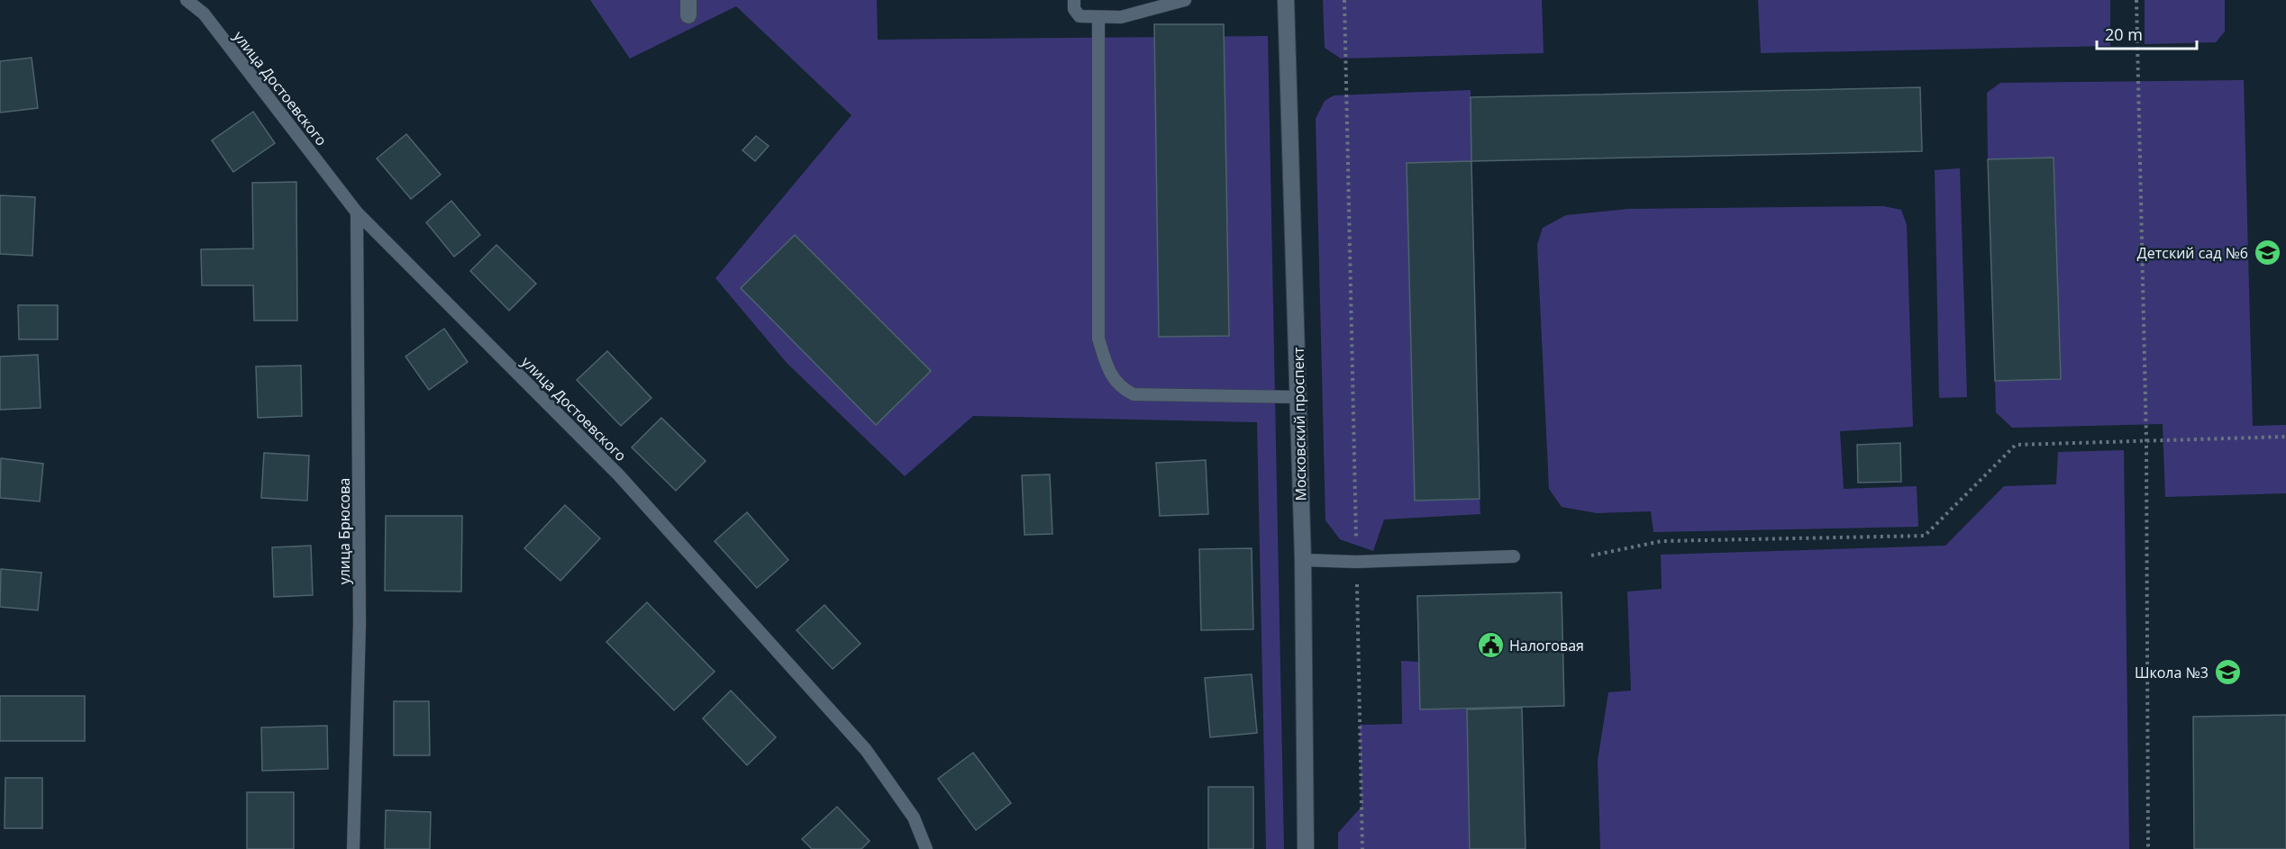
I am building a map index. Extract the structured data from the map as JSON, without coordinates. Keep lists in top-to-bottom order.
{
  "streets": {
    "street": ["Московский проспект"],
    "lane": ["улица Достоевского", "улица Брюсова"]
  },
  "crossings": [
    ["улица Достоевского", "улица Брюсова"]
  ],
  "places": {
    "school or university": ["Детский сад №6", "Школа №3"],
    "public building": ["Налоговая"]
  },
  "scale_bar": "20 m"
}
